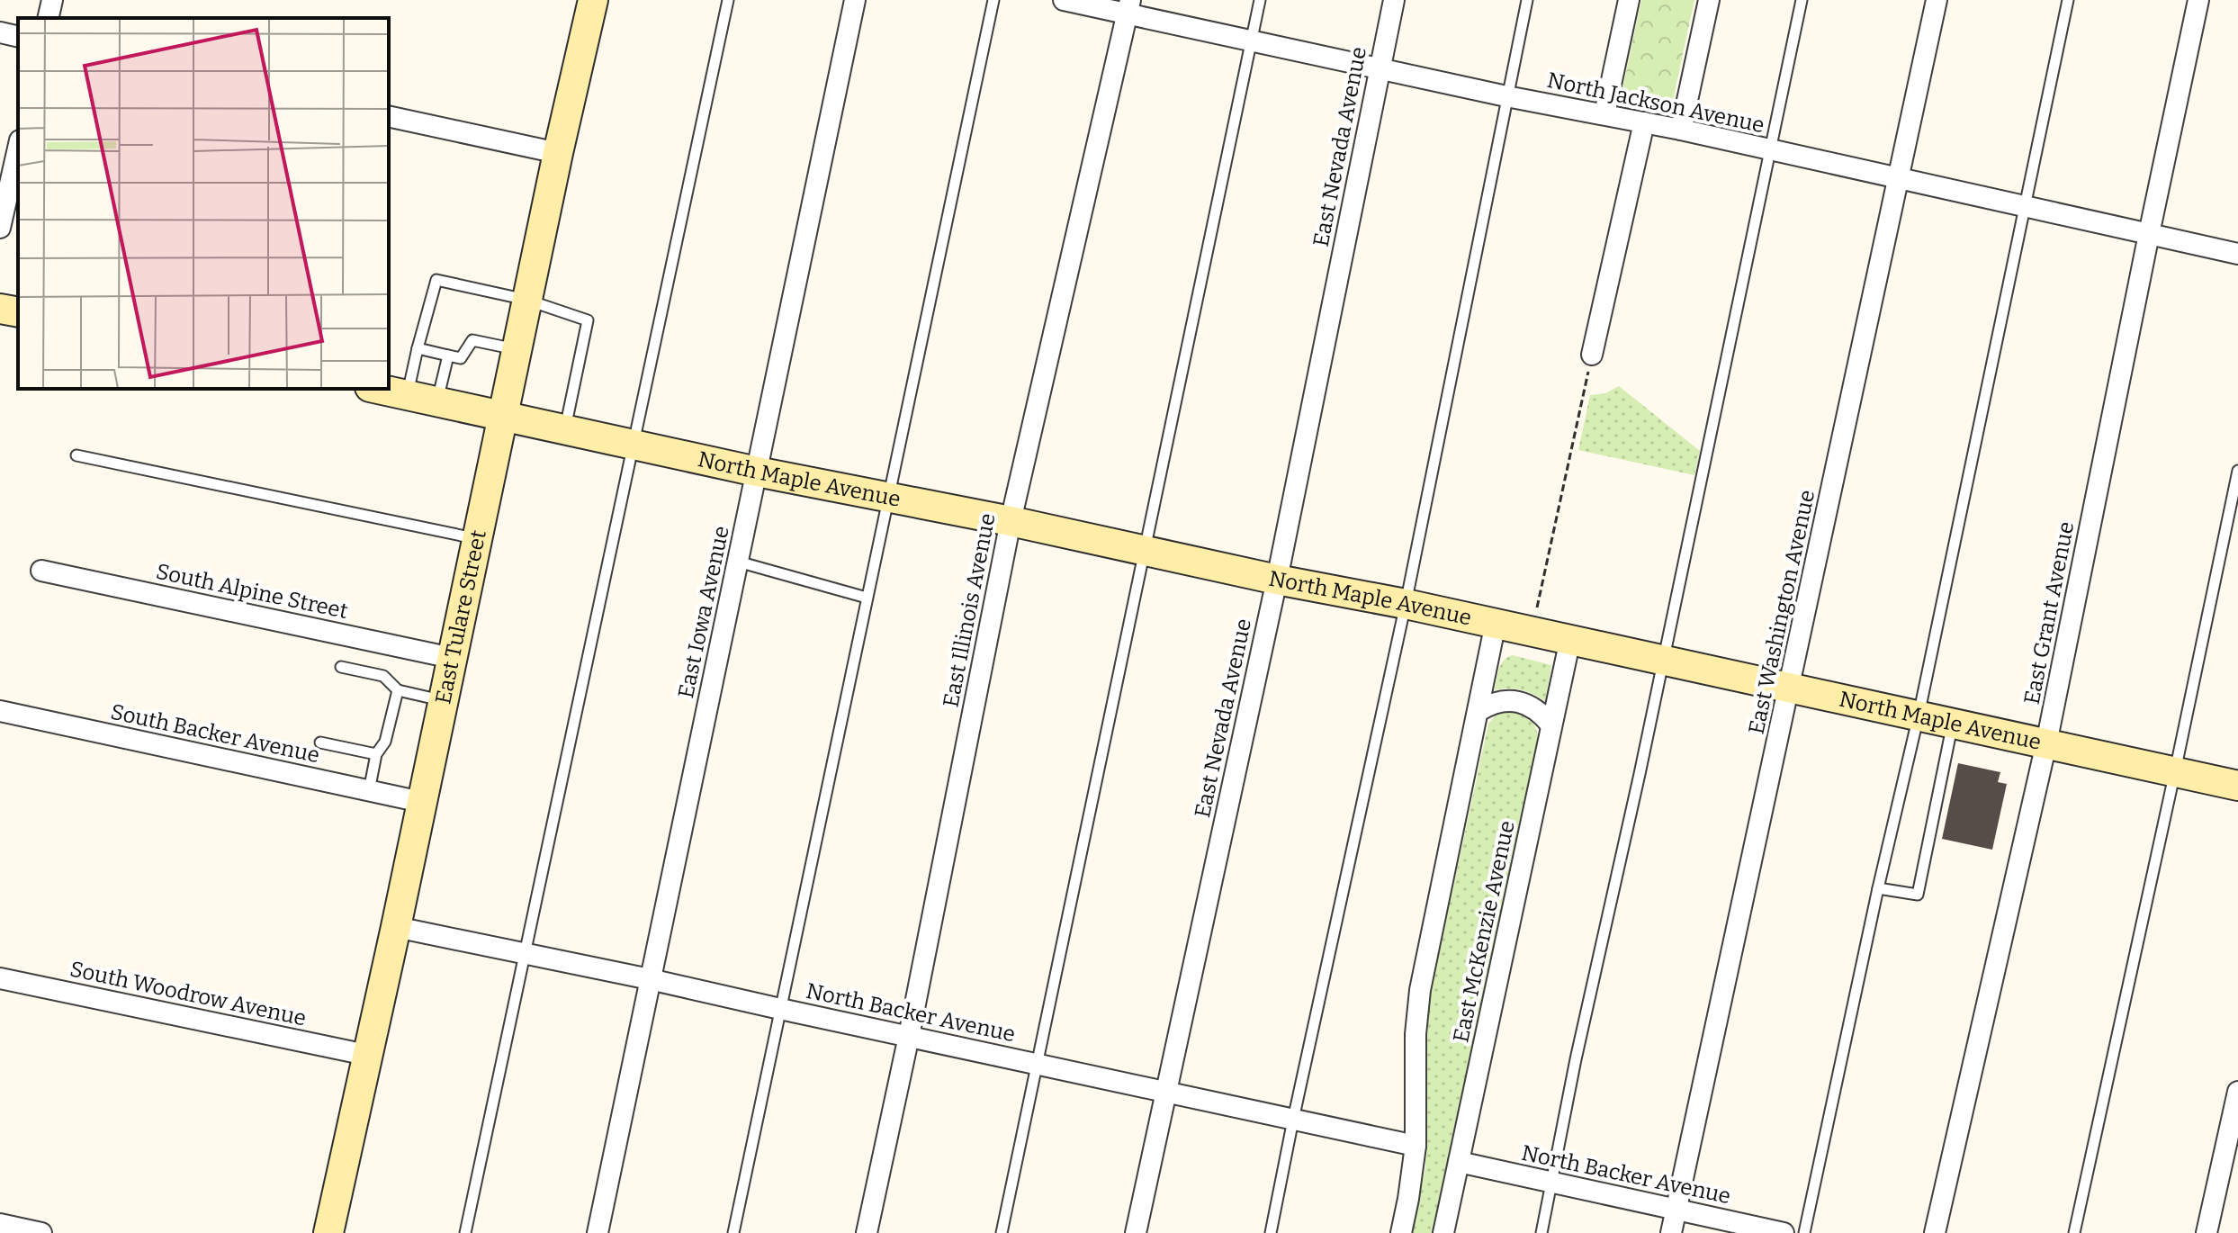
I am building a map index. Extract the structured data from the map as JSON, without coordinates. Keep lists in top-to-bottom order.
{
  "streets": {
    "main road": ["North Maple Avenue", "East Tulare Street"],
    "street": [
      "North Jackson Avenue",
      "East Nevada Avenue",
      "South Alpine Street",
      "East Illinois Avenue",
      "East Iowa Avenue",
      "East Washington Avenue",
      "East Grant Avenue",
      "South Backer Avenue",
      "East McKenzie Avenue",
      "South Woodrow Avenue",
      "North Backer Avenue"
    ]
  },
  "crossings": [
    ["North Jackson Avenue", "East Nevada Avenue"],
    ["North Jackson Avenue", "East Illinois Avenue"],
    ["North Jackson Avenue", "East Washington Avenue"],
    ["North Jackson Avenue", "East Grant Avenue"],
    ["East Nevada Avenue", "North Maple Avenue"],
    ["East Nevada Avenue", "North Backer Avenue"],
    ["North Maple Avenue", "East Illinois Avenue"],
    ["North Maple Avenue", "East Iowa Avenue"],
    ["North Maple Avenue", "East Washington Avenue"],
    ["North Maple Avenue", "East Grant Avenue"],
    ["North Maple Avenue", "East Tulare Street"],
    ["North Maple Avenue", "East McKenzie Avenue"],
    ["South Alpine Street", "East Tulare Street"],
    ["East Illinois Avenue", "North Backer Avenue"],
    ["East Iowa Avenue", "North Backer Avenue"],
    ["East Washington Avenue", "North Backer Avenue"],
    ["East Tulare Street", "South Backer Avenue"],
    ["East Tulare Street", "South Woodrow Avenue"],
    ["East Tulare Street", "North Backer Avenue"],
    ["East McKenzie Avenue", "North Backer Avenue"]
  ]
}
